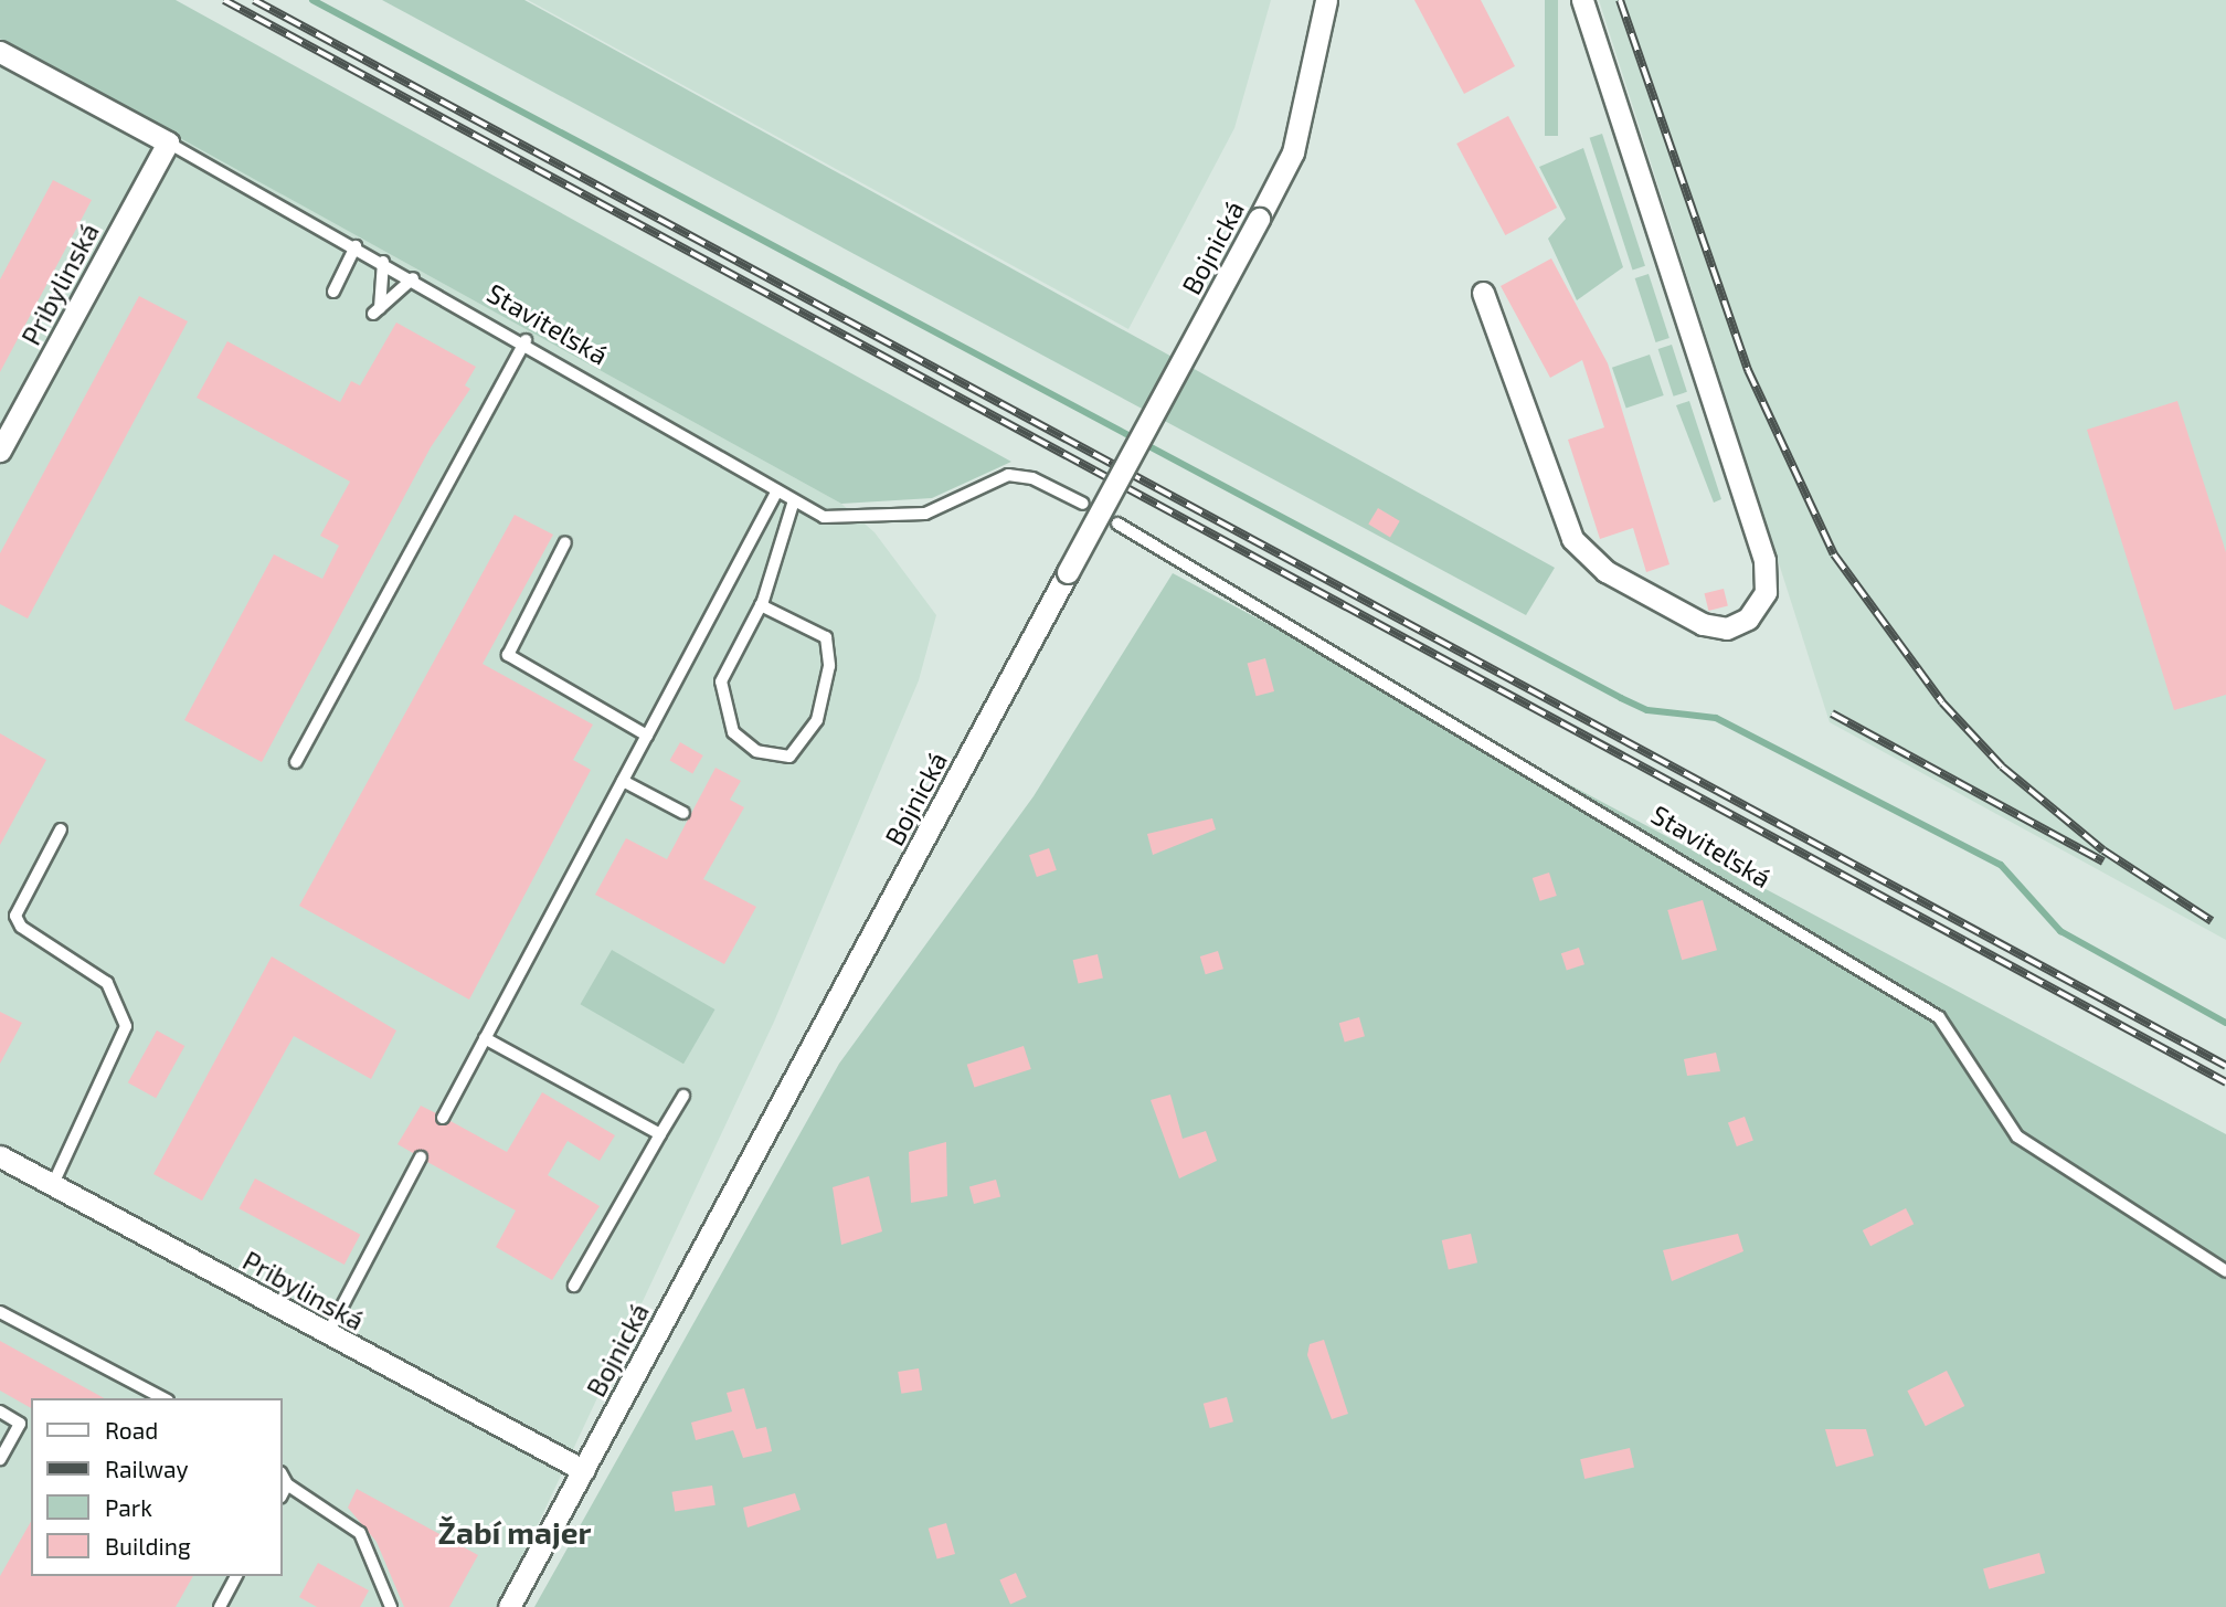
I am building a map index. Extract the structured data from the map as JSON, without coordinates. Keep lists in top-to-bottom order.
{
  "streets": {
    "street": ["Bojnická", "Pribylinská", "Staviteľská"]
  },
  "crossings": [
    ["Bojnická", "Pribylinská"],
    ["Pribylinská", "Staviteľská"]
  ],
  "districts": ["Žabí majer"],
  "legend": [
    "Road",
    "Railway",
    "Park",
    "Building"
  ]
}
